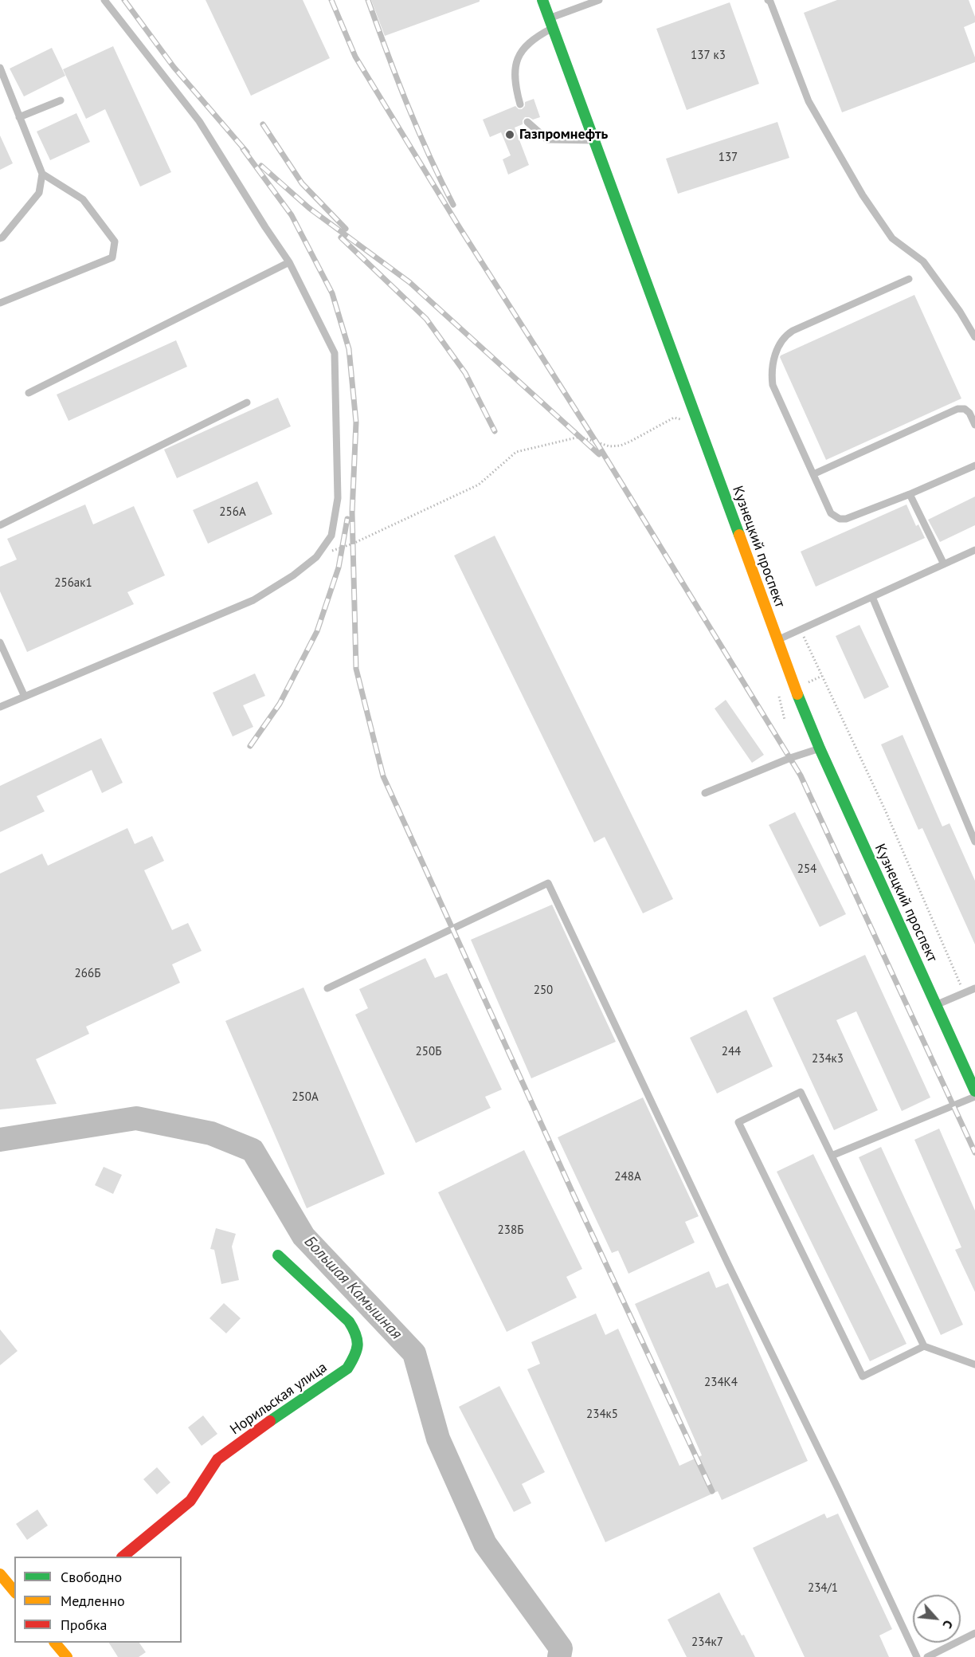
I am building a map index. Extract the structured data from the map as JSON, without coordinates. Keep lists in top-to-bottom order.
{
  "streets": {
    "street": ["Кузнецкий проспект", "Норильская улица"]
  },
  "water": ["Большая Камышная"],
  "places": ["Газпромнефть"],
  "house_numbers": [
    "137 к3",
    "137",
    "256А",
    "256ак1",
    "254",
    "266Б",
    "250",
    "250Б",
    "244",
    "234к3",
    "250А",
    "248А",
    "238Б",
    "234К4",
    "234к5",
    "234/1",
    "234к7"
  ],
  "legend": ["Свободно", "Медленно", "Пробка"],
  "north": "bottom right"
}
